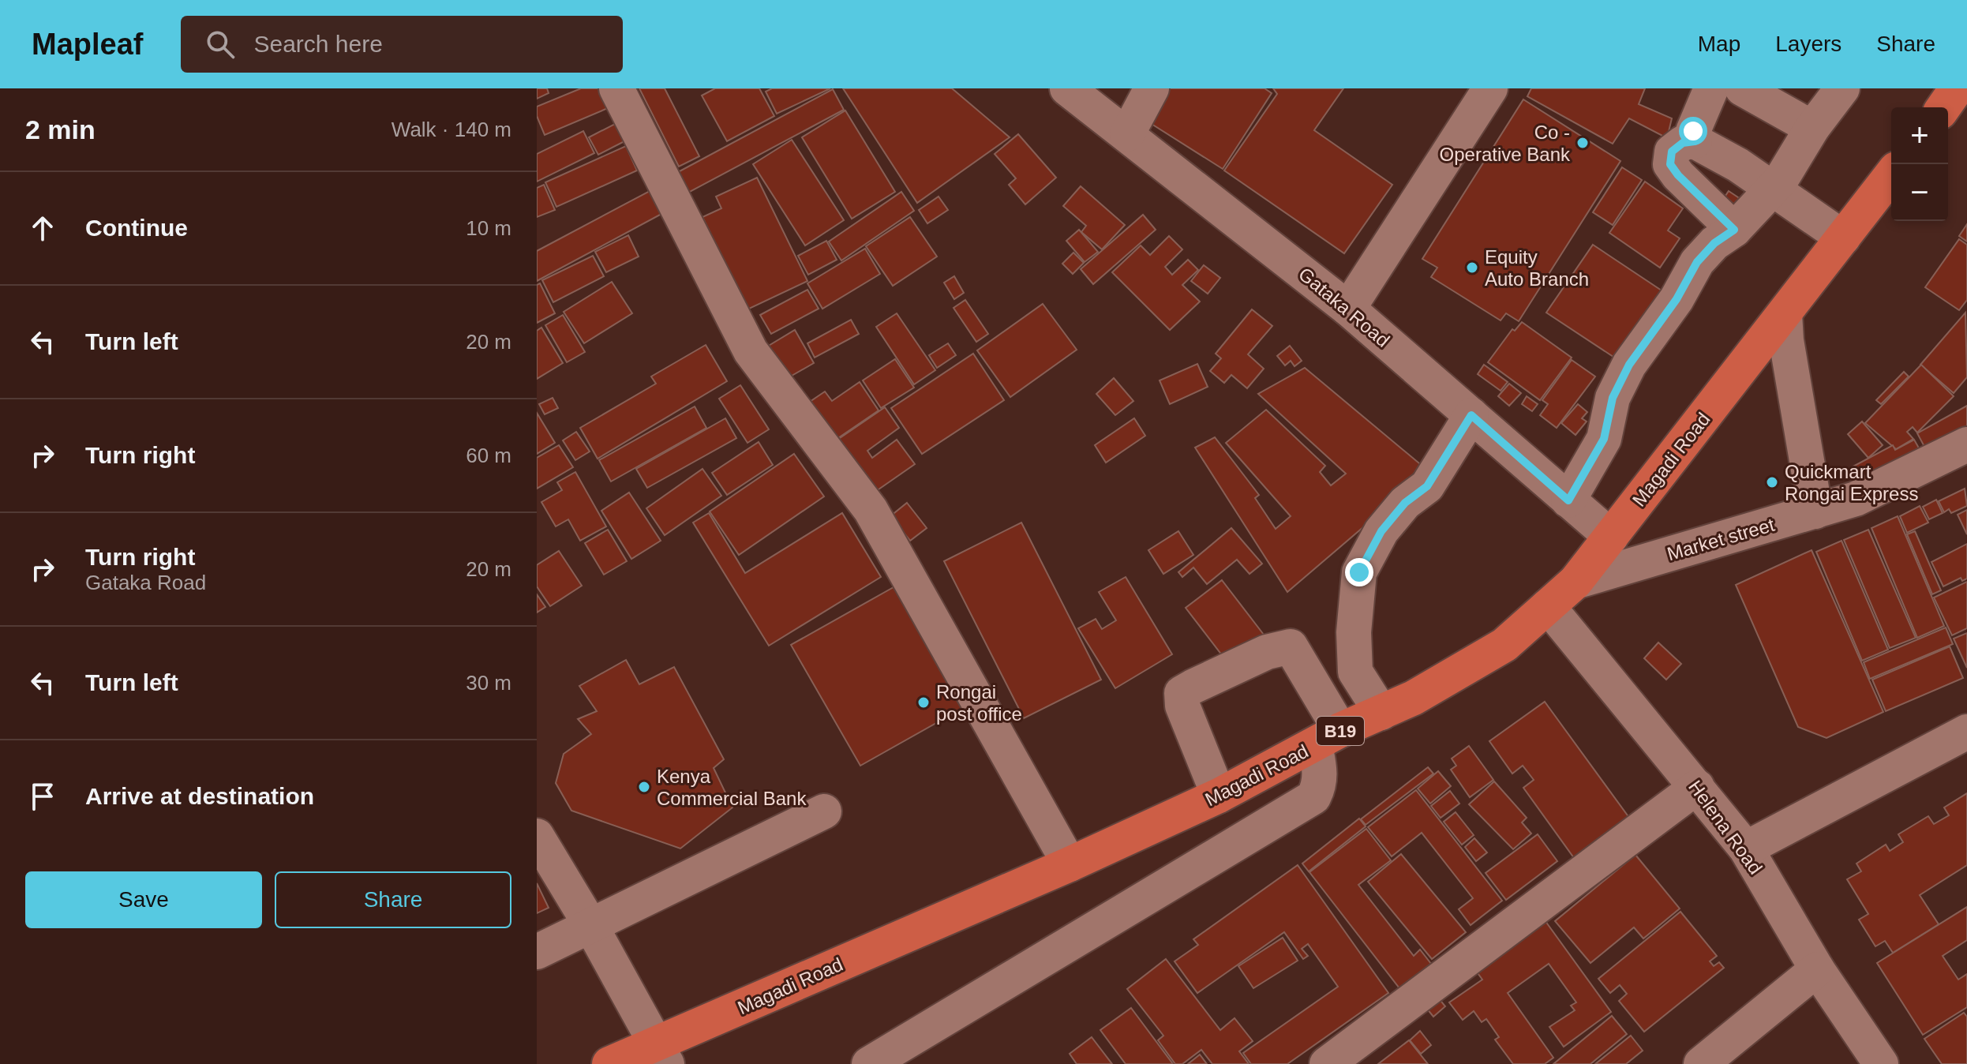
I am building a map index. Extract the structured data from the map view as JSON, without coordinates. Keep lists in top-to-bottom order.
{
  "streets": {
    "highway": ["Magadi Road", "B19"],
    "street": ["Gataka Road", "Market street", "Helena Road"]
  },
  "crossings": [
    ["Gataka Road", "Magadi Road"],
    ["Magadi Road", "Market street"],
    ["Magadi Road", "Helena Road"]
  ],
  "places": [
    "Co - Operative Bank",
    "Equity Auto Branch",
    "Quickmart Rongai Express",
    "Rongai post office",
    "Kenya Commercial Bank"
  ],
  "page": {
    "header": "Mapleaf",
    "search": "Search here",
    "nav": ["Map", "Layers", "Share"],
    "heading": ["2 min", "Walk · 140 m"],
    "map_buttons": ["+", "−"],
    "list": [
      ["Continue", "10 m"],
      ["Turn left", "20 m"],
      ["Turn right", "60 m"],
      ["Turn right", "Gataka Road", "20 m"],
      ["Turn left", "30 m"],
      "Arrive at destination"
    ],
    "buttons": ["Save", "Share"]
  }
}
